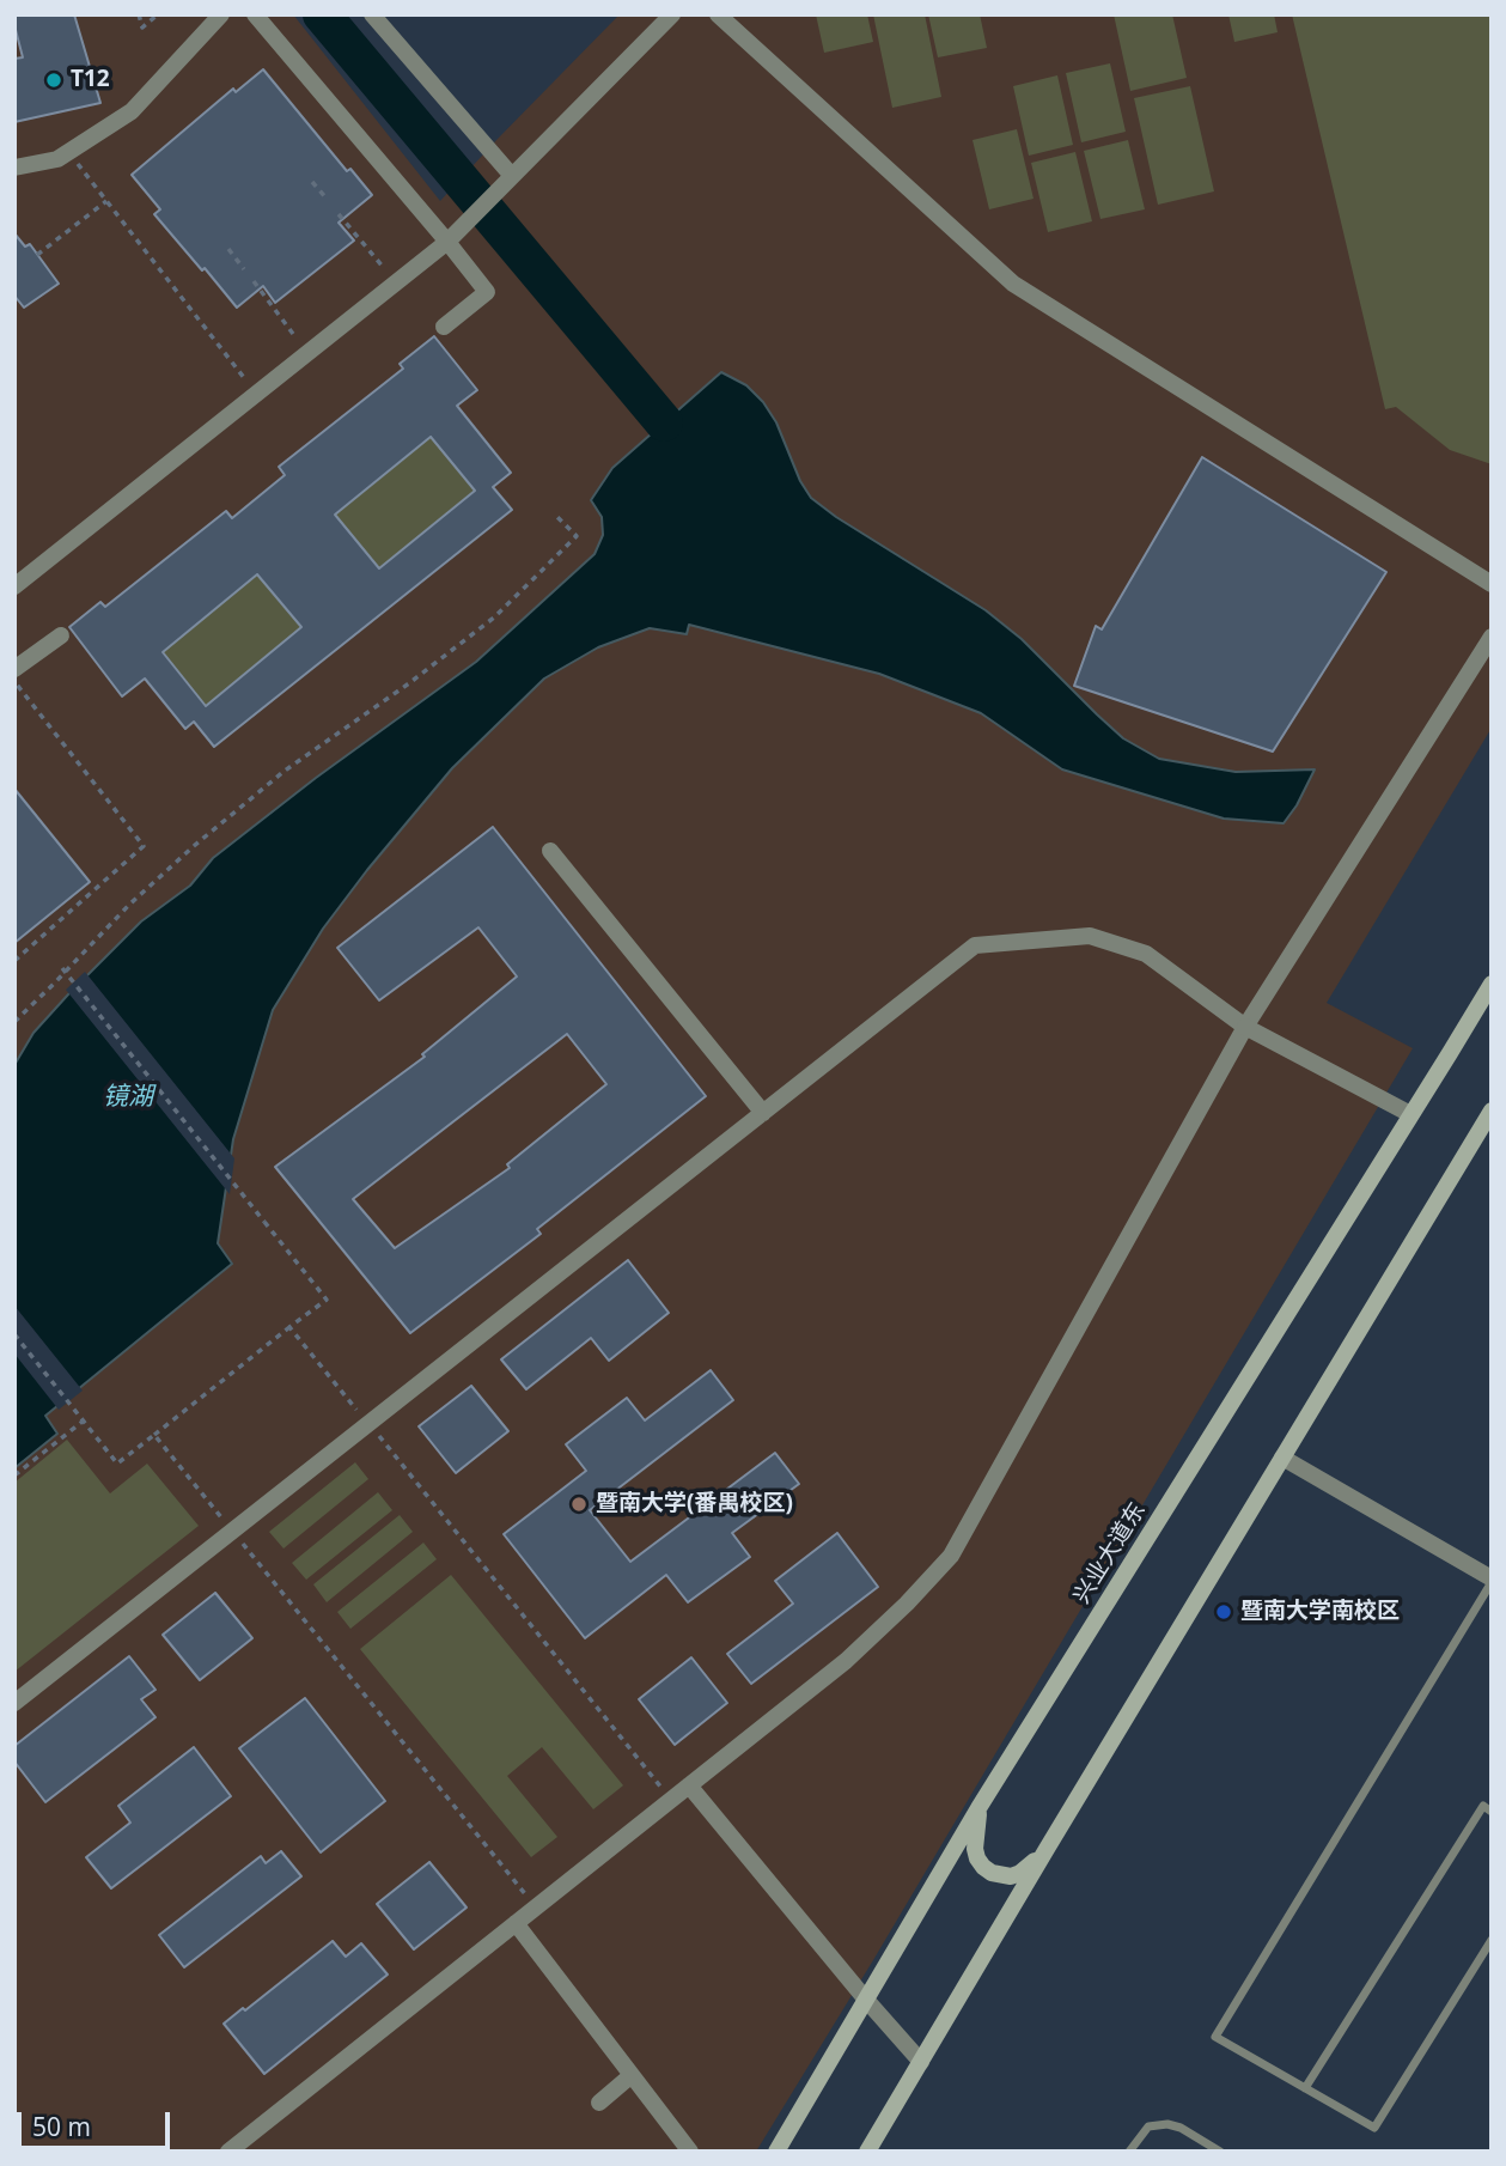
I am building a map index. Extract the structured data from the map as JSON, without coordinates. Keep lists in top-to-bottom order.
{
  "streets": {
    "main road": ["兴业大道东"]
  },
  "water": ["镜湖"],
  "places": ["T12", "暨南大学(番禺校区)", "暨南大学南校区"],
  "scale_bar": "50 m"
}
